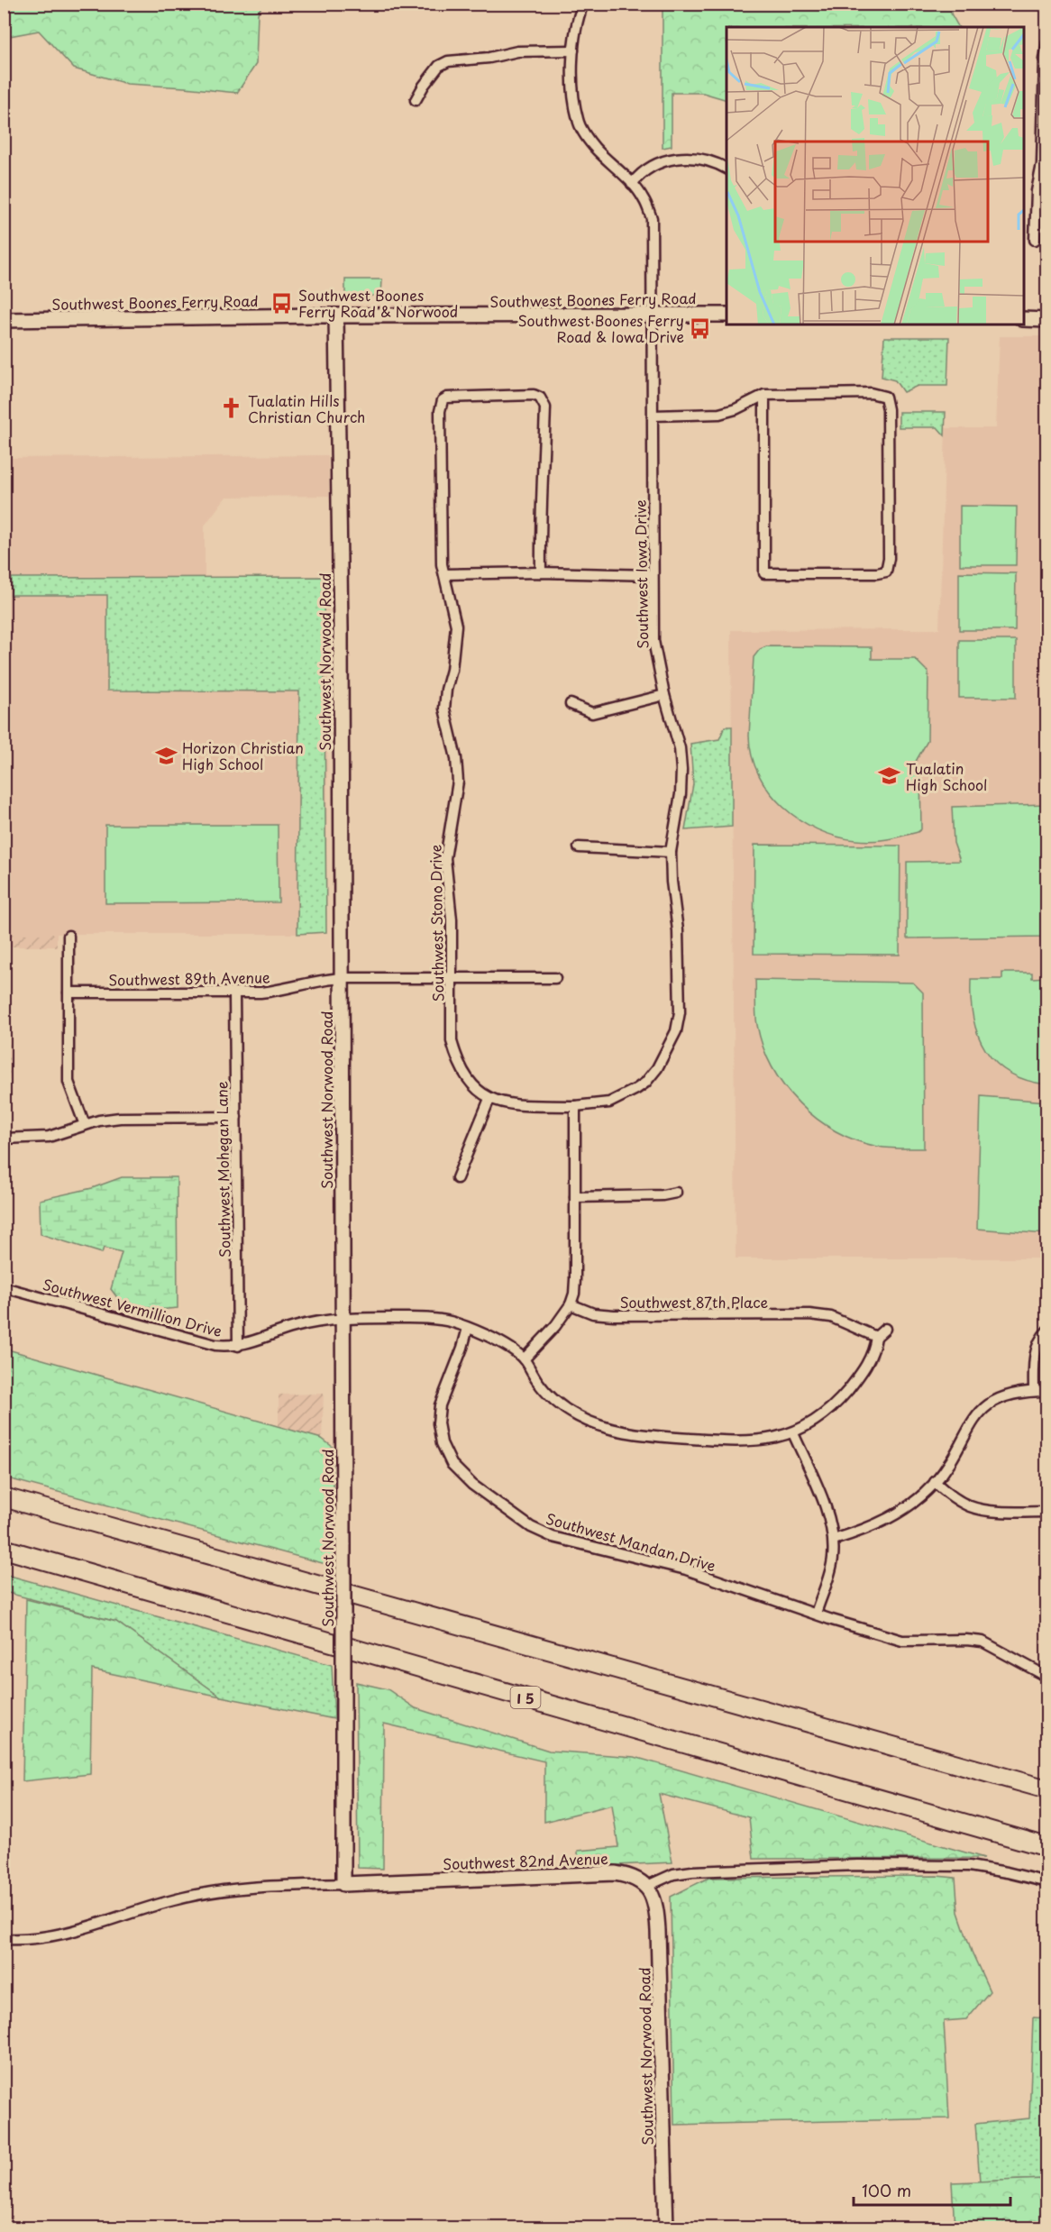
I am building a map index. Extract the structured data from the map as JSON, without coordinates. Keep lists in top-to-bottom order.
{
  "streets": {
    "highway": ["I 5"],
    "street": [
      "Southwest Boones Ferry Road",
      "Southwest Iowa Drive",
      "Southwest Norwood Road",
      "Southwest Stono Drive",
      "Southwest 89th Avenue",
      "Southwest Mohegan Lane",
      "Southwest 87th Place",
      "Southwest Vermillion Drive",
      "Southwest Mandan Drive",
      "Southwest 82nd Avenue"
    ]
  },
  "crossings": [
    ["Southwest Boones Ferry Road", "Southwest Iowa Drive"],
    ["Southwest Boones Ferry Road", "Southwest Norwood Road"],
    ["Southwest Norwood Road", "Southwest 89th Avenue"],
    ["Southwest Norwood Road", "Southwest Vermillion Drive"],
    ["Southwest Norwood Road", "Southwest 82nd Avenue"],
    ["Southwest Stono Drive", "Southwest 89th Avenue"],
    ["Southwest 89th Avenue", "Southwest Mohegan Lane"],
    ["Southwest Mohegan Lane", "Southwest Vermillion Drive"],
    ["Southwest 87th Place", "Southwest Vermillion Drive"],
    ["Southwest Vermillion Drive", "Southwest Mandan Drive"]
  ],
  "places": {
    "bus stop": ["Southwest Boones Ferry Road & Norwood", "Southwest Boones Ferry Road & Iowa Drive"],
    "church": ["Tualatin Hills Christian Church"],
    "school or university": ["Horizon Christian High School", "Tualatin High School"]
  },
  "scale_bar": "100 m"
}
